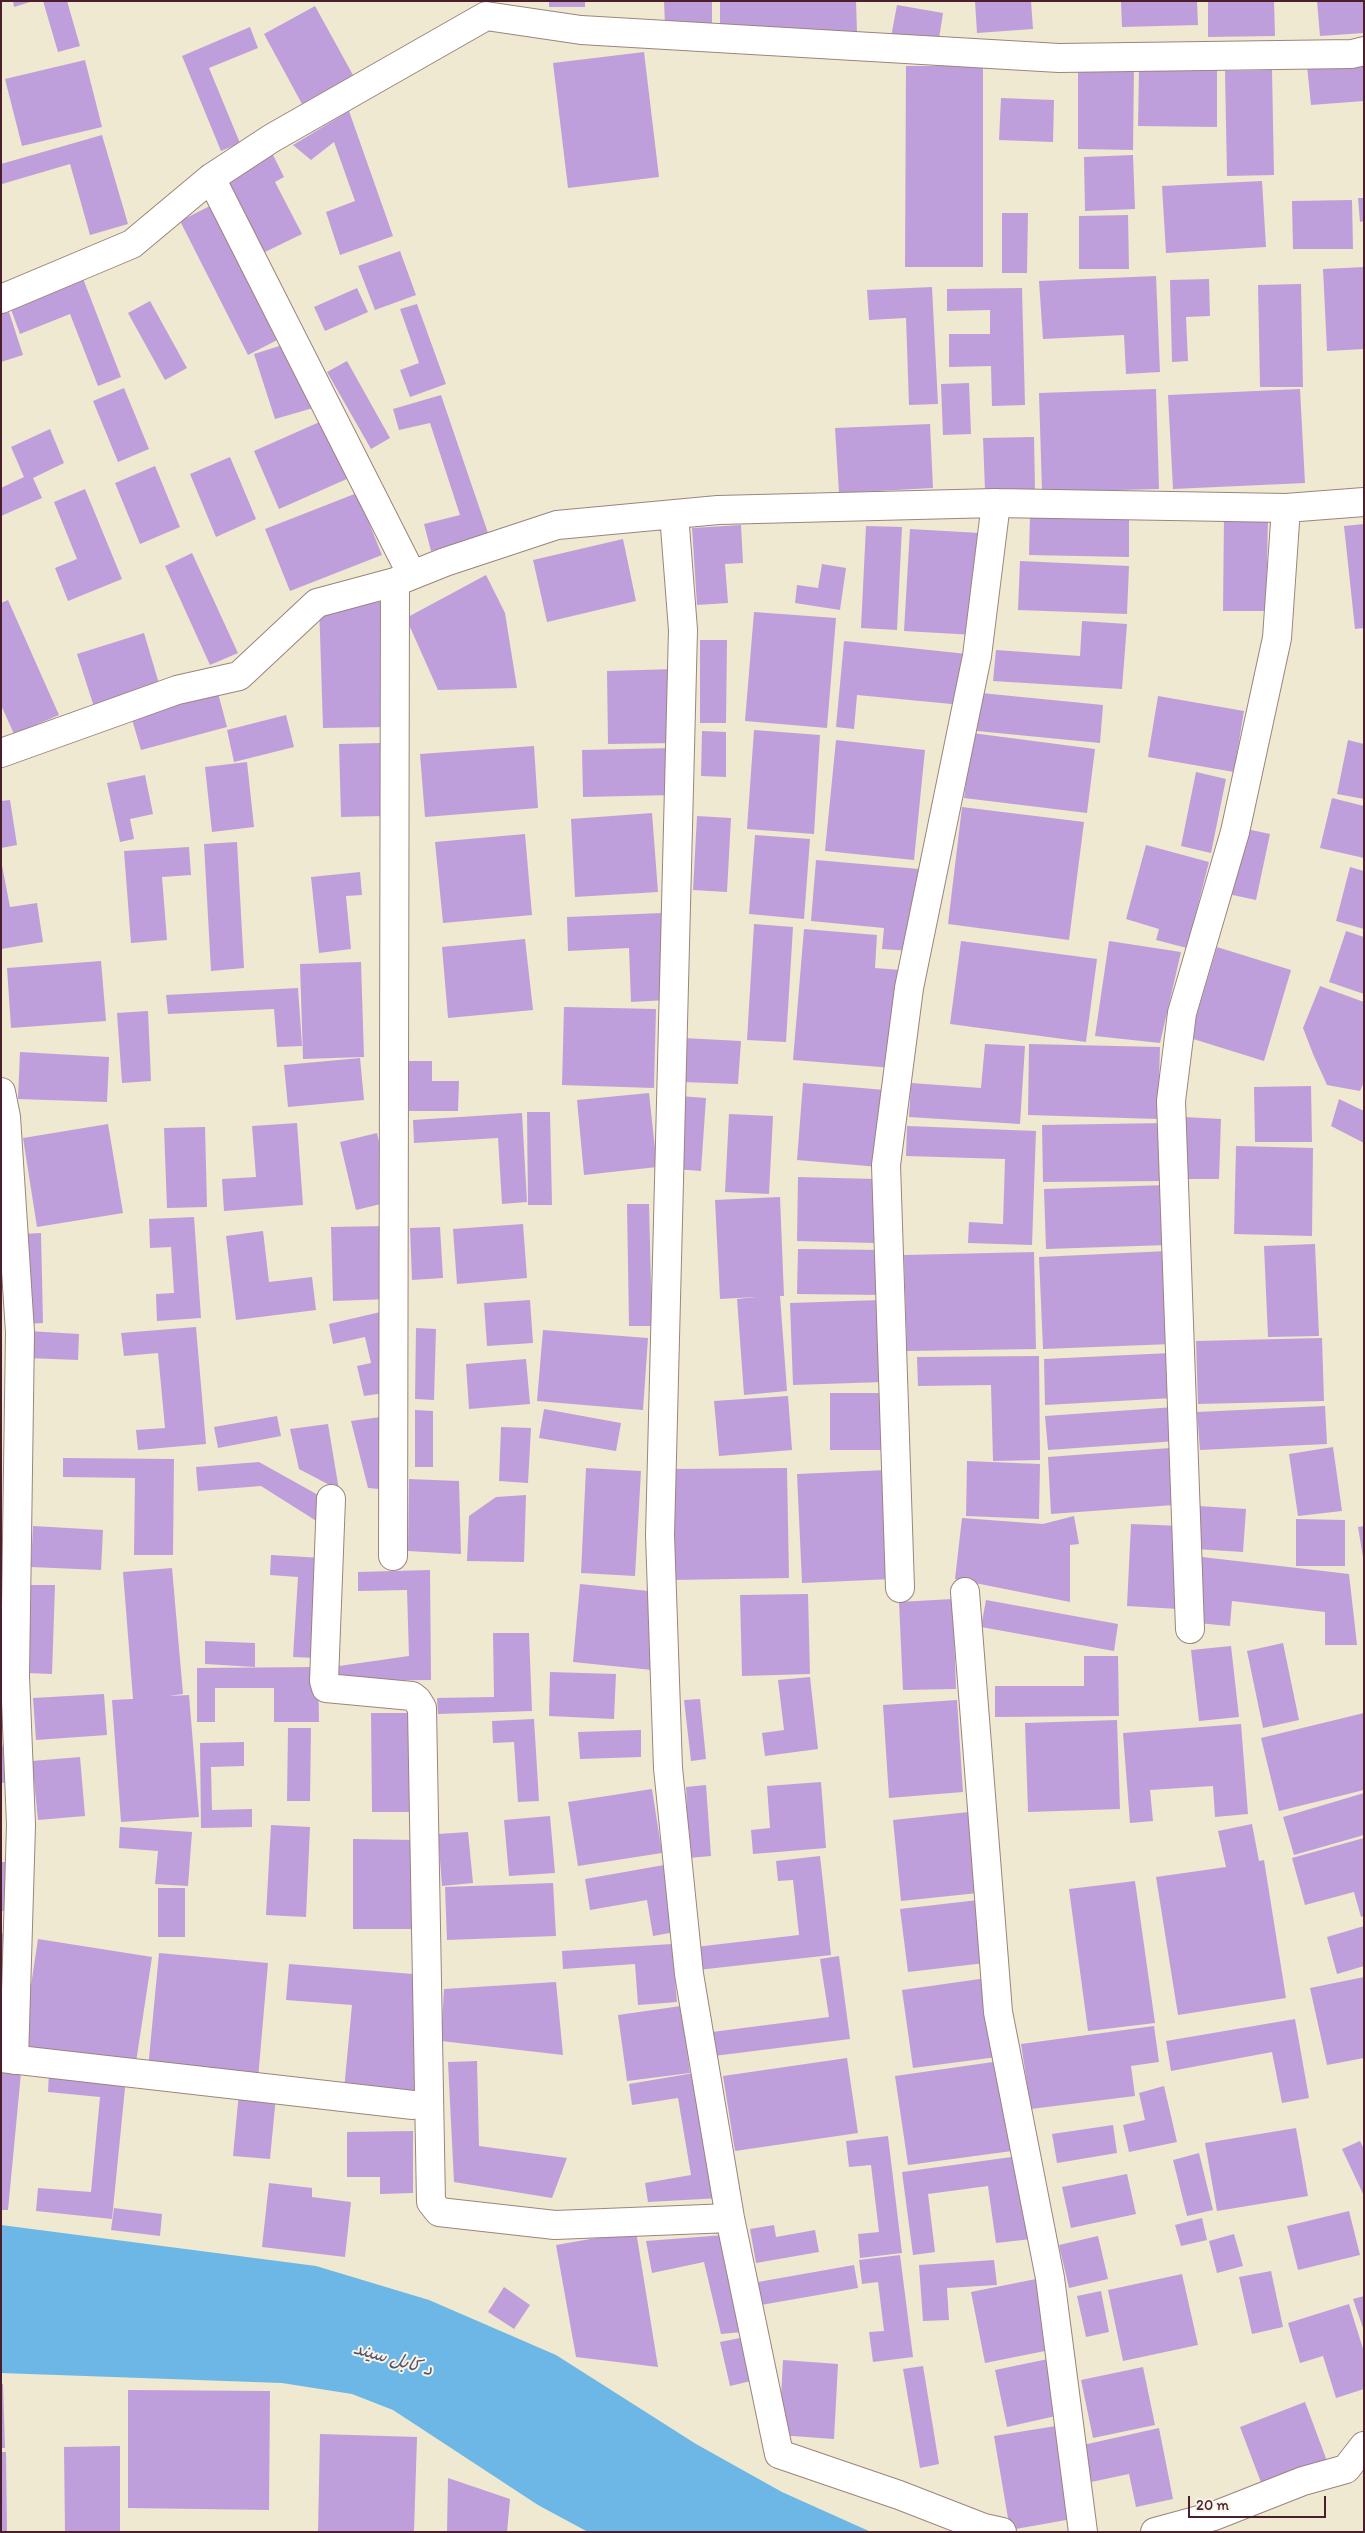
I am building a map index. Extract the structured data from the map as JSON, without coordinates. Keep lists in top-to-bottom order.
{
  "water": ["د کابل سيند"],
  "scale_bar": "20 m"
}
